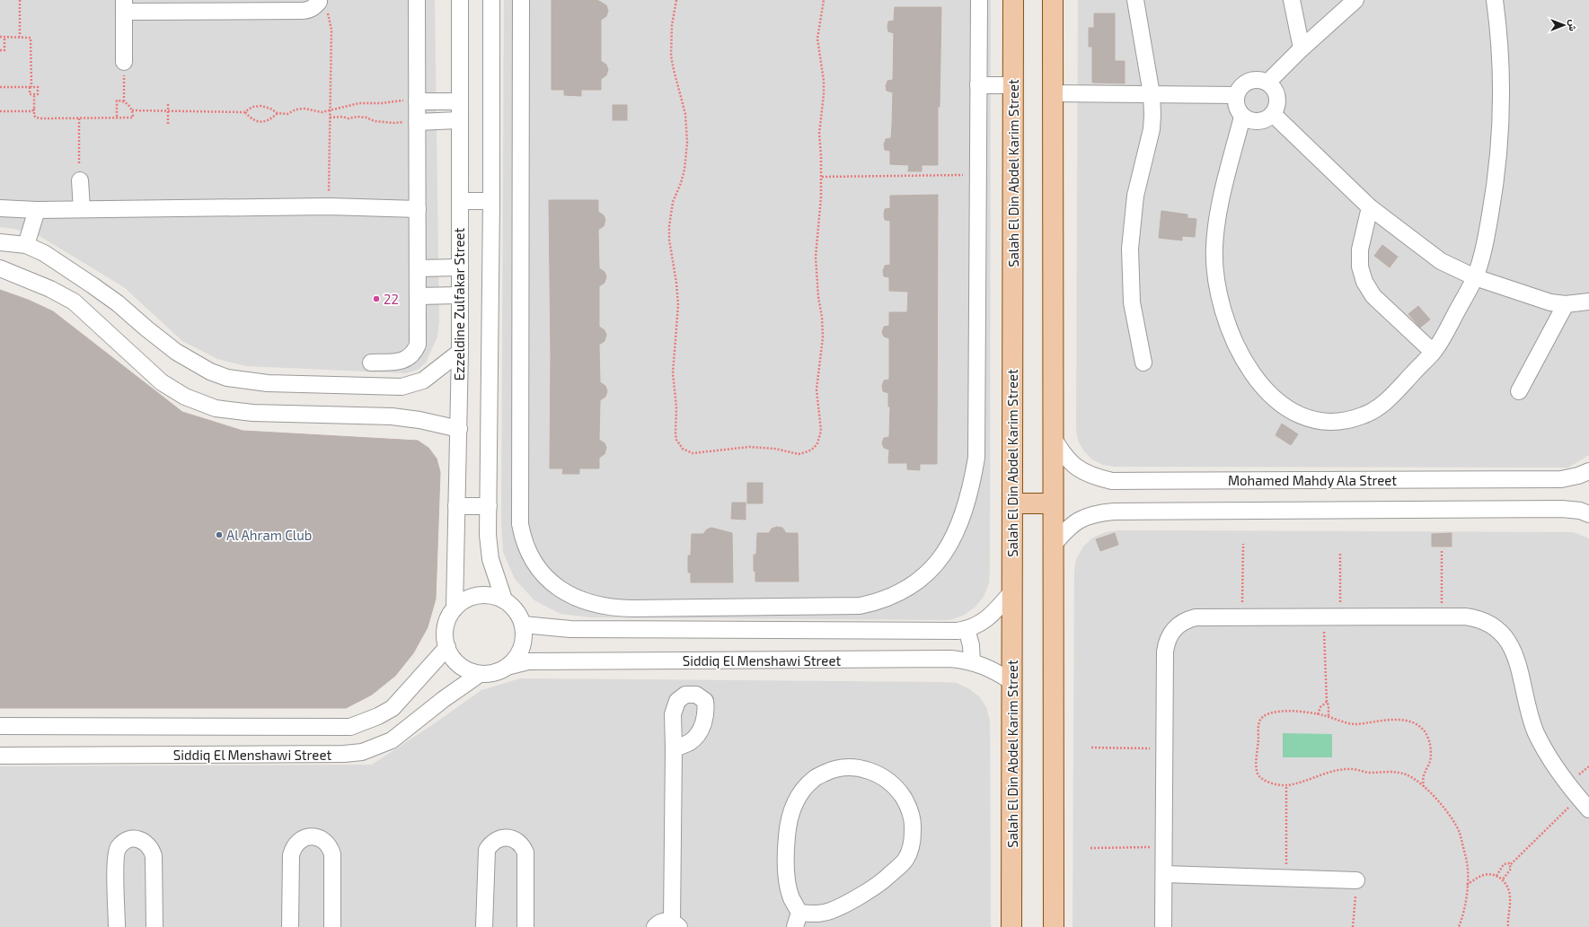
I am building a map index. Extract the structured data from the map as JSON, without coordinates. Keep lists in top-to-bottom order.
{
  "streets": {
    "main road": ["Salah El Din Abdel Karim Street"],
    "street": ["Ezzeldine Zulfakar Street", "Mohamed Mahdy Ala Street", "Siddiq El Menshawi Street"]
  },
  "crossings": [
    ["Salah El Din Abdel Karim Street", "Siddiq El Menshawi Street"],
    ["Ezzeldine Zulfakar Street", "Siddiq El Menshawi Street"]
  ],
  "places": ["22", "Al Ahram Club"],
  "north": "right"
}
